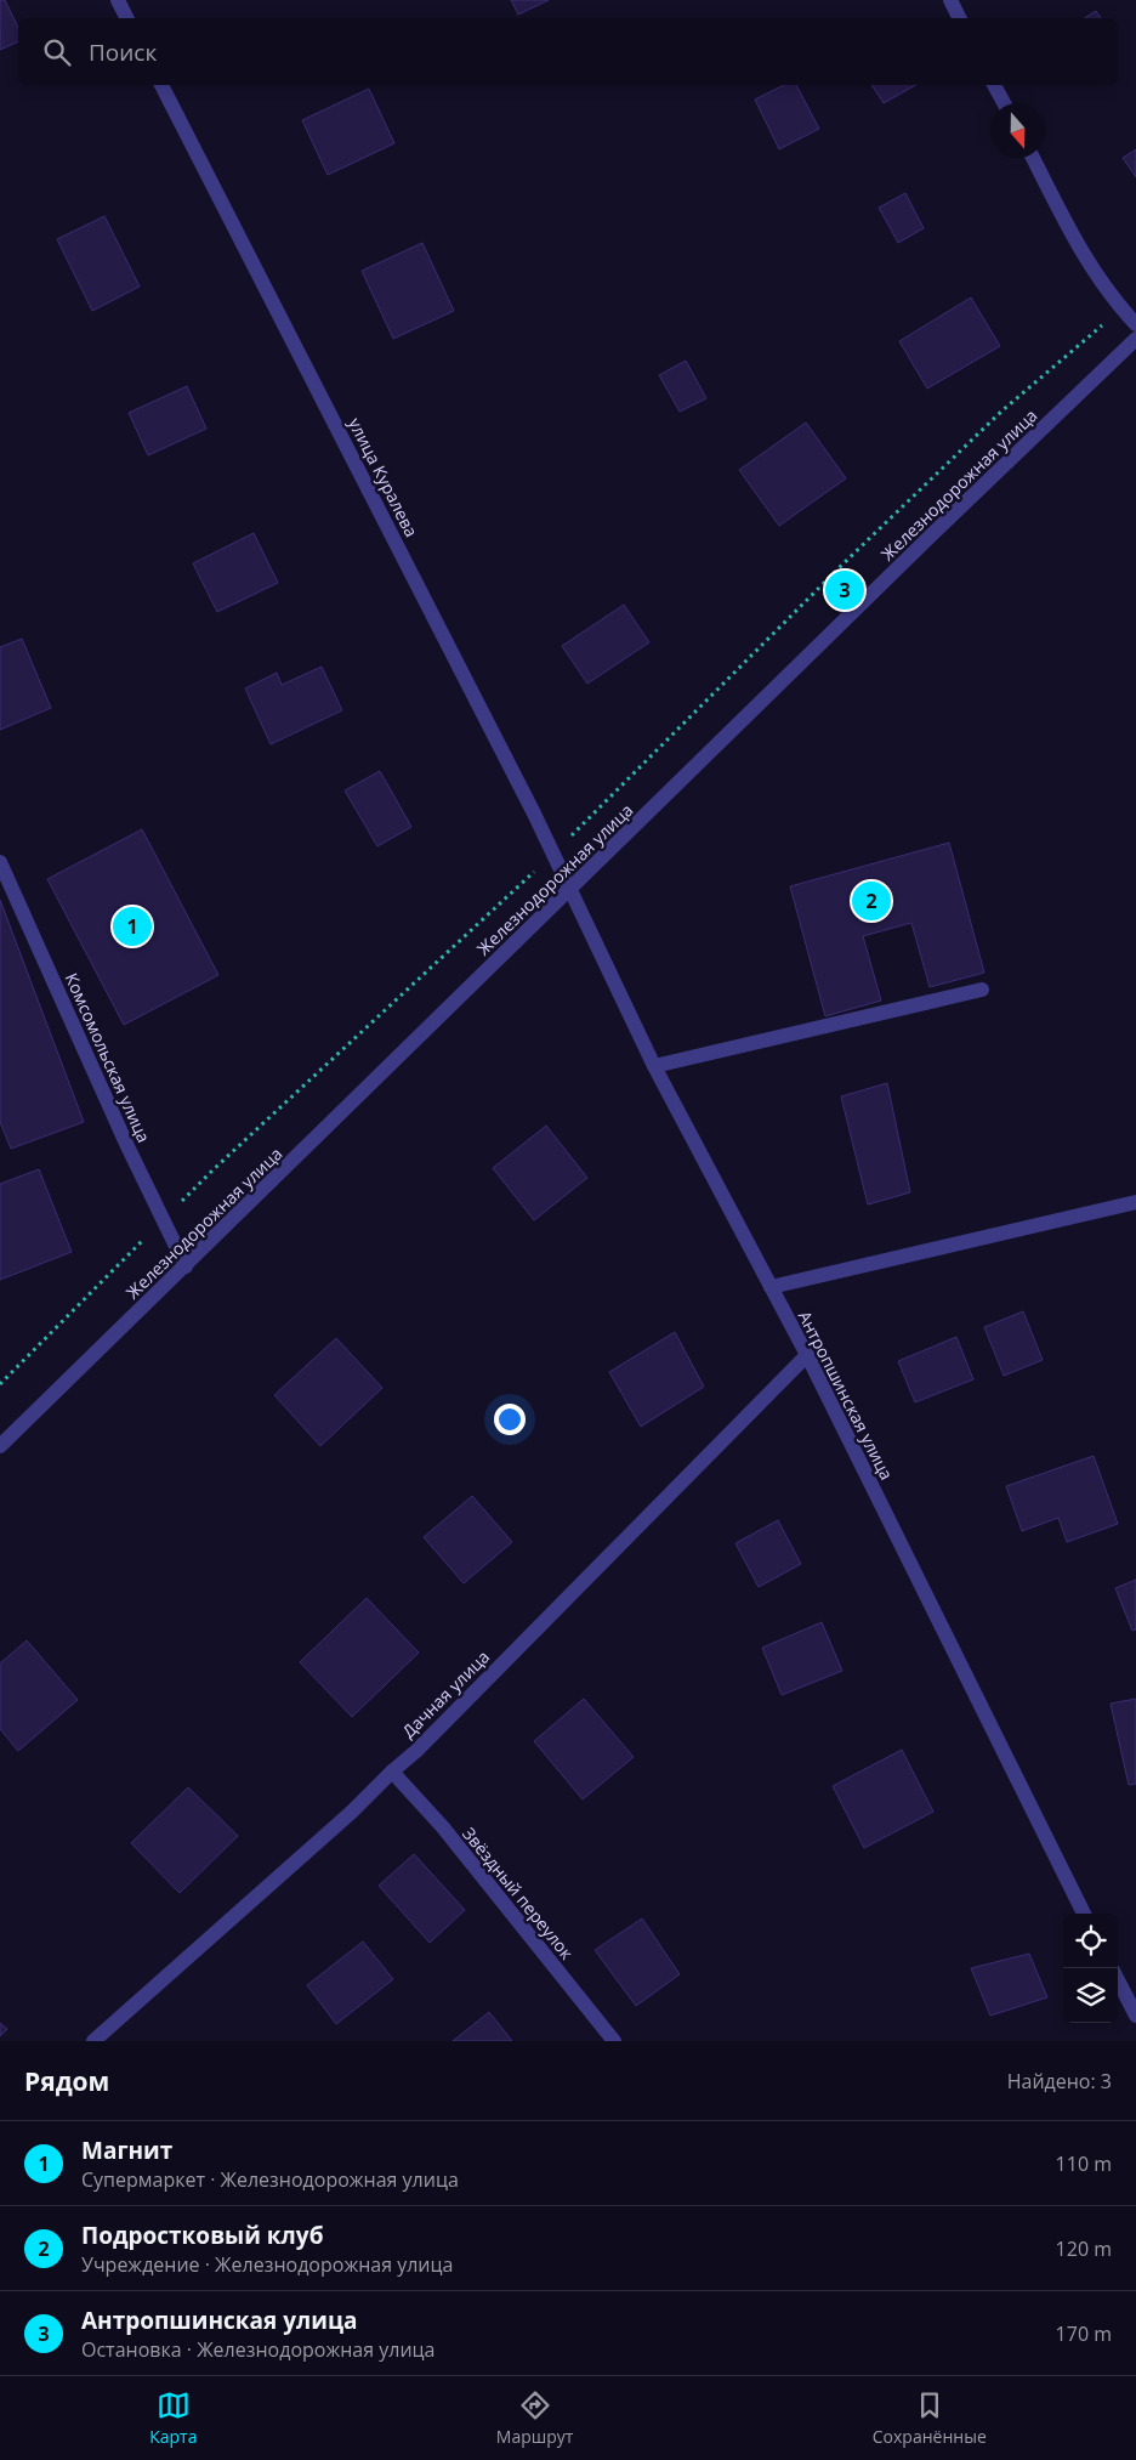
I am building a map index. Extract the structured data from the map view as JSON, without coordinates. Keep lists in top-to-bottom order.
{
  "streets": {
    "street": [
      "улица Куралева",
      "Железнодорожная улица",
      "Комсомольская улица",
      "Антропшинская улица",
      "Дачная улица",
      "Звёздный переулок"
    ]
  },
  "crossings": [
    ["улица Куралева", "Железнодорожная улица"],
    ["улица Куралева", "Антропшинская улица"],
    ["Железнодорожная улица", "Комсомольская улица"],
    ["Железнодорожная улица", "Антропшинская улица"],
    ["Антропшинская улица", "Дачная улица"],
    ["Дачная улица", "Звёздный переулок"]
  ],
  "north": "bottom",
  "page": {
    "search": "Поиск",
    "pins": ["3", "2", "1"],
    "heading": ["Рядом", "Найдено: 3"],
    "list": [
      {
        "mark": "1",
        "name": "Магнит",
        "note": "Супермаркет · Железнодорожная улица",
        "value": "110 m"
      },
      {
        "mark": "2",
        "name": "Подростковый клуб",
        "note": "Учреждение · Железнодорожная улица",
        "value": "120 m"
      },
      {
        "mark": "3",
        "name": "Антропшинская улица",
        "note": "Остановка · Железнодорожная улица",
        "value": "170 m"
      }
    ],
    "nav": ["Карта", "Маршрут", "Сохранённые"]
  }
}
